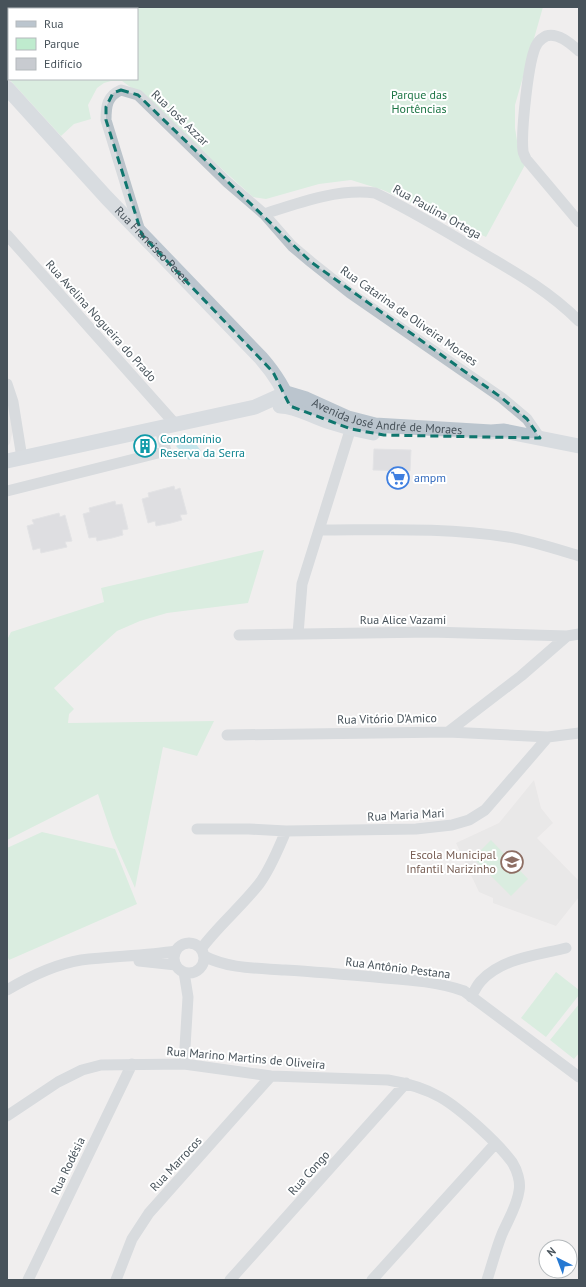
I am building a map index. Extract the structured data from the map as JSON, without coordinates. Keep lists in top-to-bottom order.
{
  "streets": {
    "street": [
      "Rua José Azzar",
      "Rua Paulina Ortega",
      "Rua Francisco Perez",
      "Rua Catarina de Oliveira Moraes",
      "Rua Avelina Nogueira do Prado",
      "Avenida José André de Moraes",
      "Rua Alice Vazami",
      "Rua Vitório D'Amico",
      "Rua Maria Mari",
      "Rua Antônio Pestana",
      "Rua Marino Martins de Oliveira",
      "Rua Marrocos",
      "Rua Rodésia",
      "Rua Congo"
    ]
  },
  "crossings": [
    ["Rua José Azzar", "Rua Paulina Ortega"],
    ["Rua José Azzar", "Rua Francisco Perez"],
    ["Rua José Azzar", "Rua Catarina de Oliveira Moraes"],
    ["Rua Paulina Ortega", "Rua Catarina de Oliveira Moraes"],
    ["Rua Francisco Perez", "Avenida José André de Moraes"],
    ["Rua Catarina de Oliveira Moraes", "Avenida José André de Moraes"],
    ["Rua Vitório D'Amico", "Rua Maria Mari"],
    ["Rua Marino Martins de Oliveira", "Rua Marrocos"],
    ["Rua Marino Martins de Oliveira", "Rua Rodésia"],
    ["Rua Marino Martins de Oliveira", "Rua Congo"]
  ],
  "parks": ["Parque das Hortências"],
  "places": {
    "building": ["Condomínio Reserva da Serra"],
    "supermarket": ["ampm"],
    "school or university": ["Escola Municipal Infantil Narizinho"]
  },
  "legend": ["Rua", "Parque", "Edifício"],
  "north": "top left"
}
